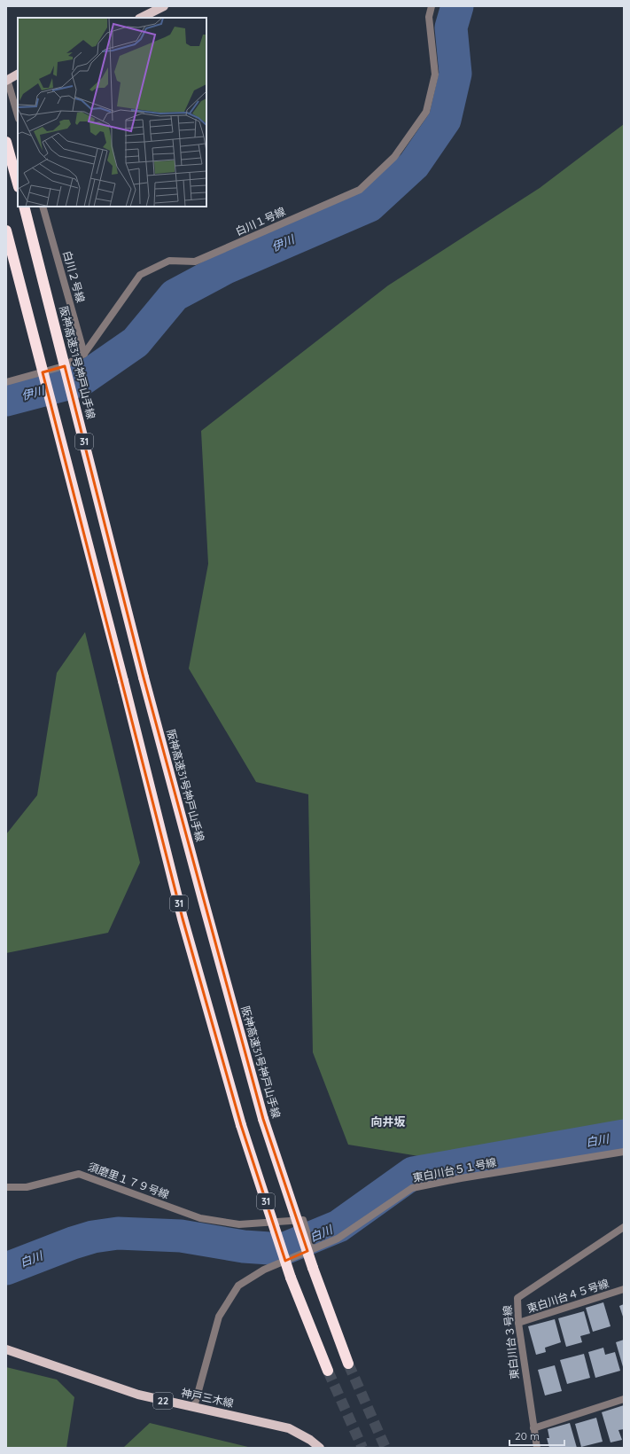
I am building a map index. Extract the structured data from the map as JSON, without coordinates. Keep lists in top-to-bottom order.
{
  "streets": {
    "highway": ["阪神高速31号神戸山手線", "31"],
    "main road": ["神戸三木線", "22"],
    "street": [
      "白川１号線",
      "白川２号線",
      "東白川台５１号線",
      "須磨里１７９号線",
      "東白川台４５号線",
      "東白川台３号線"
    ]
  },
  "crossings": [
    ["白川１号線", "白川２号線"],
    ["東白川台５１号線", "須磨里１７９号線"],
    ["東白川台５１号線", "神戸三木線"],
    ["東白川台４５号線", "東白川台３号線"]
  ],
  "districts": ["向井坂"],
  "water": ["伊川", "白川"],
  "scale_bar": "20 m"
}
